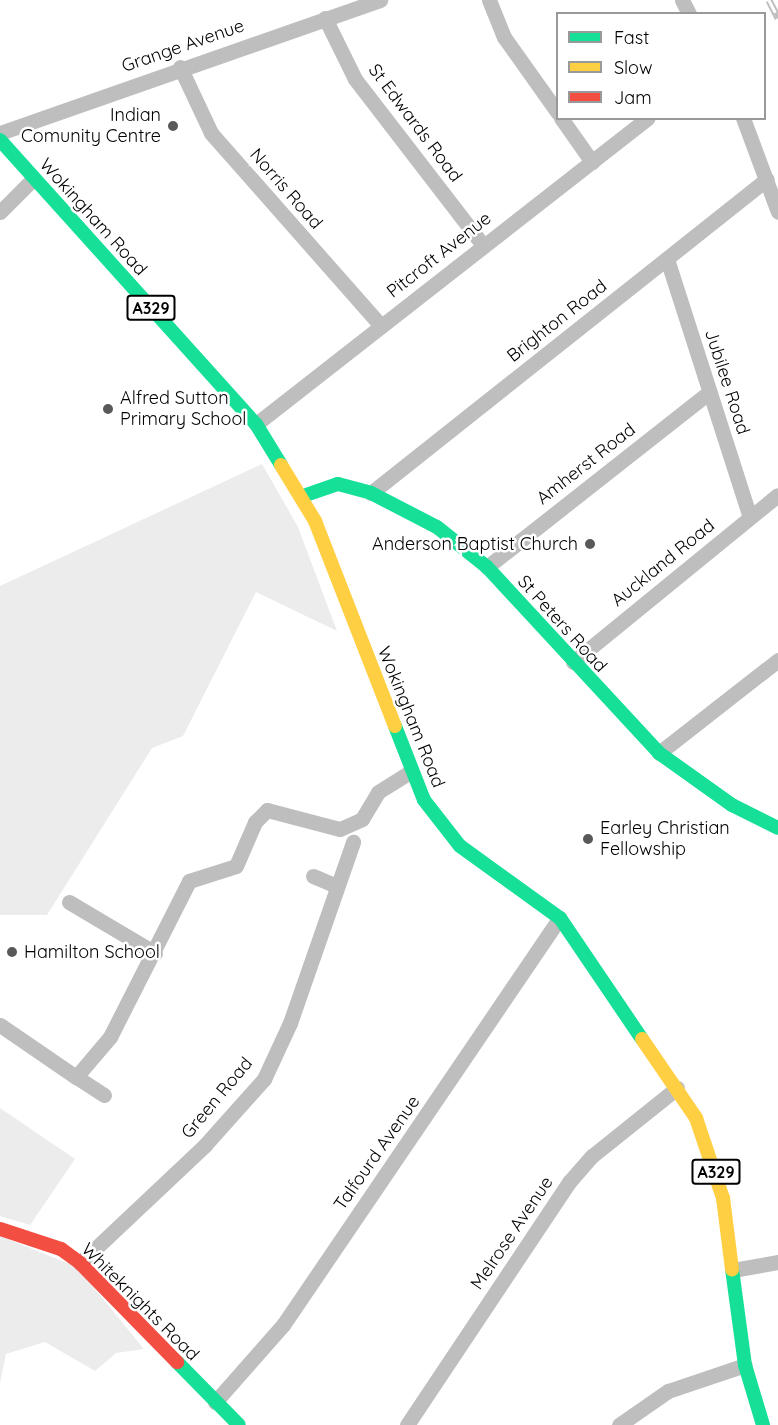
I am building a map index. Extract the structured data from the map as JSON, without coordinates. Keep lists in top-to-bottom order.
{
  "streets": {
    "main road": [
      "Wokingham Road",
      "A329",
      "St Peters Road",
      "Whiteknights Road"
    ],
    "street": [
      "Grange Avenue",
      "St Edwards Road",
      "Norris Road",
      "Pitcroft Avenue",
      "Brighton Road",
      "Jubilee Road",
      "Amherst Road",
      "Auckland Road",
      "Green Road",
      "Talfourd Avenue",
      "Melrose Avenue"
    ]
  },
  "crossings": [
    ["Grange Avenue", "St Edwards Road"],
    ["Grange Avenue", "Norris Road"],
    ["St Edwards Road", "Pitcroft Avenue"],
    ["Norris Road", "Pitcroft Avenue"],
    ["Wokingham Road", "Pitcroft Avenue"],
    ["Wokingham Road", "St Peters Road"],
    ["Wokingham Road", "Talfourd Avenue"],
    ["Wokingham Road", "Melrose Avenue"],
    ["Brighton Road", "Jubilee Road"],
    ["Brighton Road", "St Peters Road"],
    ["Jubilee Road", "Amherst Road"],
    ["Jubilee Road", "Auckland Road"],
    ["Amherst Road", "St Peters Road"],
    ["Auckland Road", "St Peters Road"],
    ["Green Road", "Whiteknights Road"],
    ["Talfourd Avenue", "Whiteknights Road"]
  ],
  "places": [
    "Indian Comunity Centre",
    "Alfred Sutton Primary School",
    "Anderson Baptist Church",
    "Earley Christian Fellowship",
    "Hamilton School"
  ],
  "legend": ["Fast", "Slow", "Jam"]
}
